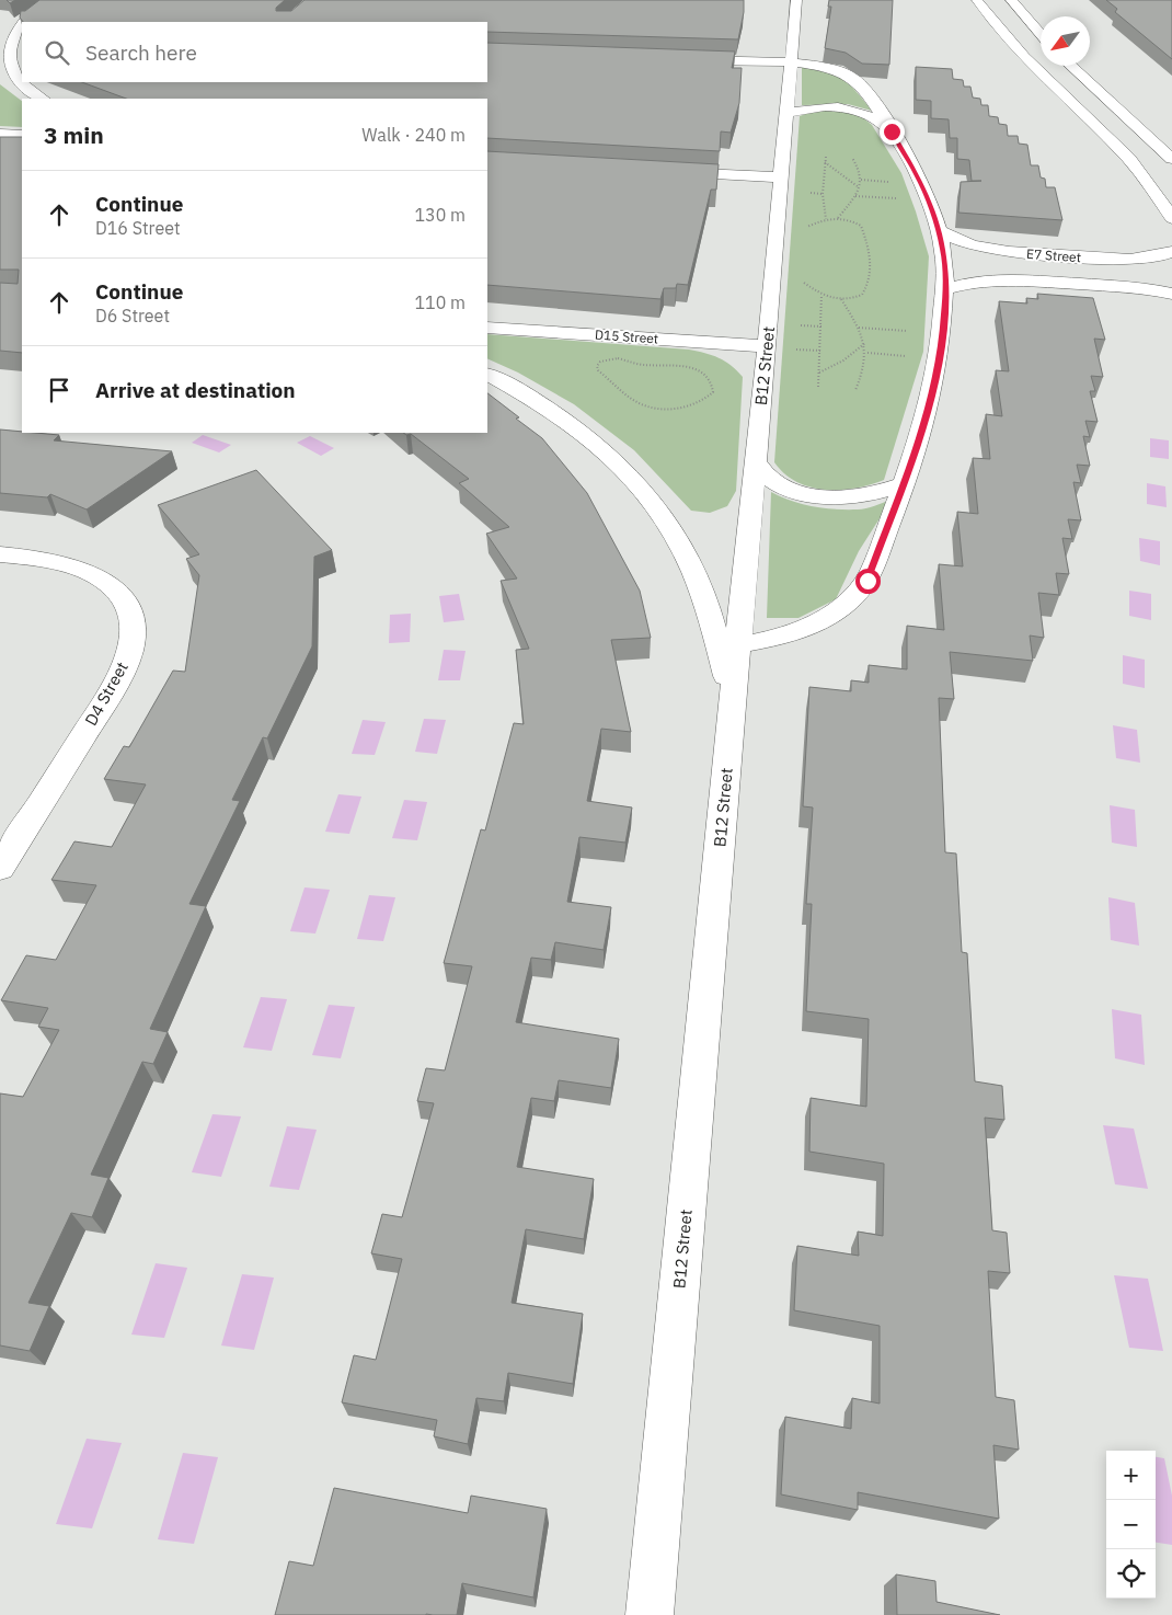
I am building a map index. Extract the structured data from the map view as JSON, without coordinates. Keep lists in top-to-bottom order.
{
  "streets": {
    "street": [
      "E7 Street",
      "D15 Street",
      "B12 Street",
      "D4 Street"
    ]
  },
  "crossings": [
    ["D15 Street", "B12 Street"]
  ],
  "north": "bottom left",
  "page": {
    "search": "Search here",
    "heading": ["3 min", "Walk · 240 m"],
    "list": [
      ["Continue", "D16 Street", "130 m"],
      ["Continue", "D6 Street", "110 m"],
      "Arrive at destination"
    ],
    "map_buttons": ["+", "−"]
  }
}
